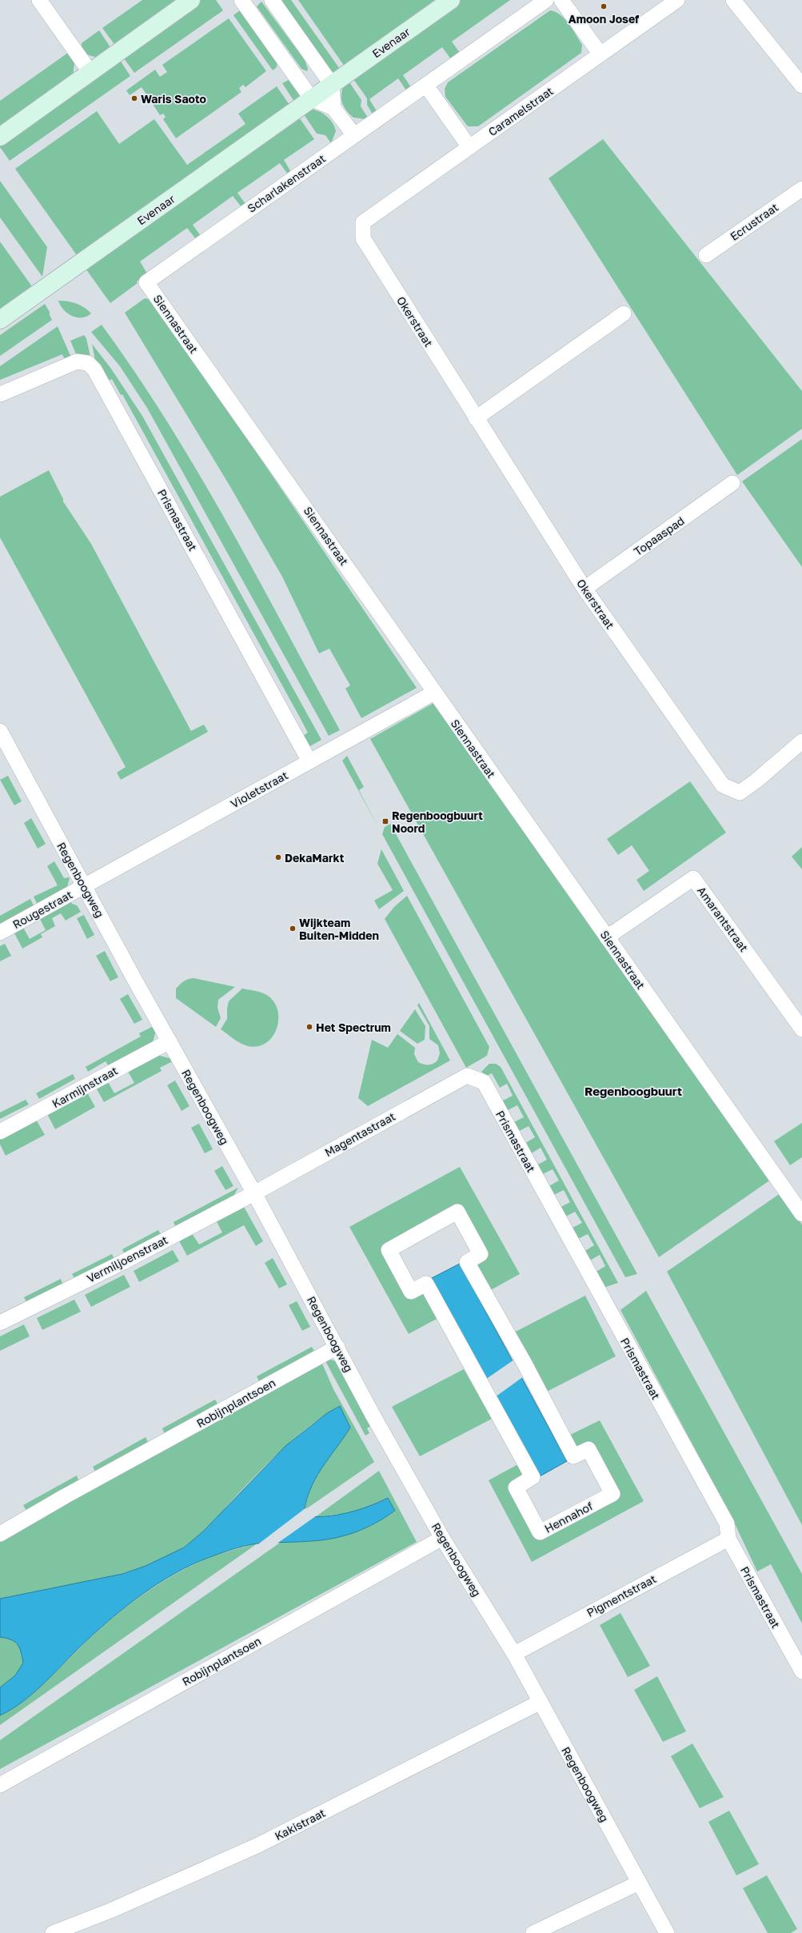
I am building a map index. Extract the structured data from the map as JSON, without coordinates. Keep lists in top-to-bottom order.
{
  "streets": {
    "main road": ["Evenaar"],
    "street": [
      "Caramelstraat",
      "Scharlakenstraat",
      "Ecrustraat",
      "Okerstraat",
      "Siennastraat",
      "Prismastraat",
      "Topaaspad",
      "Violetstraat",
      "Regenboogweg",
      "Rougestraat",
      "Amarantstraat",
      "Karmijnstraat",
      "Magentastraat",
      "Vermiljoenstraat",
      "Robijnplantsoen",
      "Hennahof",
      "Pigmentstraat",
      "Kakistraat"
    ]
  },
  "crossings": [
    ["Caramelstraat", "Okerstraat"],
    ["Scharlakenstraat", "Siennastraat"],
    ["Okerstraat", "Topaaspad"],
    ["Siennastraat", "Violetstraat"],
    ["Siennastraat", "Amarantstraat"],
    ["Prismastraat", "Violetstraat"],
    ["Prismastraat", "Magentastraat"],
    ["Prismastraat", "Pigmentstraat"],
    ["Violetstraat", "Regenboogweg"],
    ["Violetstraat", "Rougestraat"],
    ["Regenboogweg", "Rougestraat"],
    ["Regenboogweg", "Karmijnstraat"],
    ["Regenboogweg", "Magentastraat"],
    ["Regenboogweg", "Vermiljoenstraat"],
    ["Regenboogweg", "Robijnplantsoen"],
    ["Regenboogweg", "Pigmentstraat"],
    ["Regenboogweg", "Kakistraat"],
    ["Magentastraat", "Vermiljoenstraat"]
  ],
  "districts": ["Regenboogbuurt"],
  "places": {
    "other": [
      "Amoon Josef",
      "Waris Saoto",
      "DekaMarkt",
      "Wijkteam Buiten-Midden",
      "Het Spectrum"
    ],
    "transit": ["Regenboogbuurt Noord"]
  }
}
